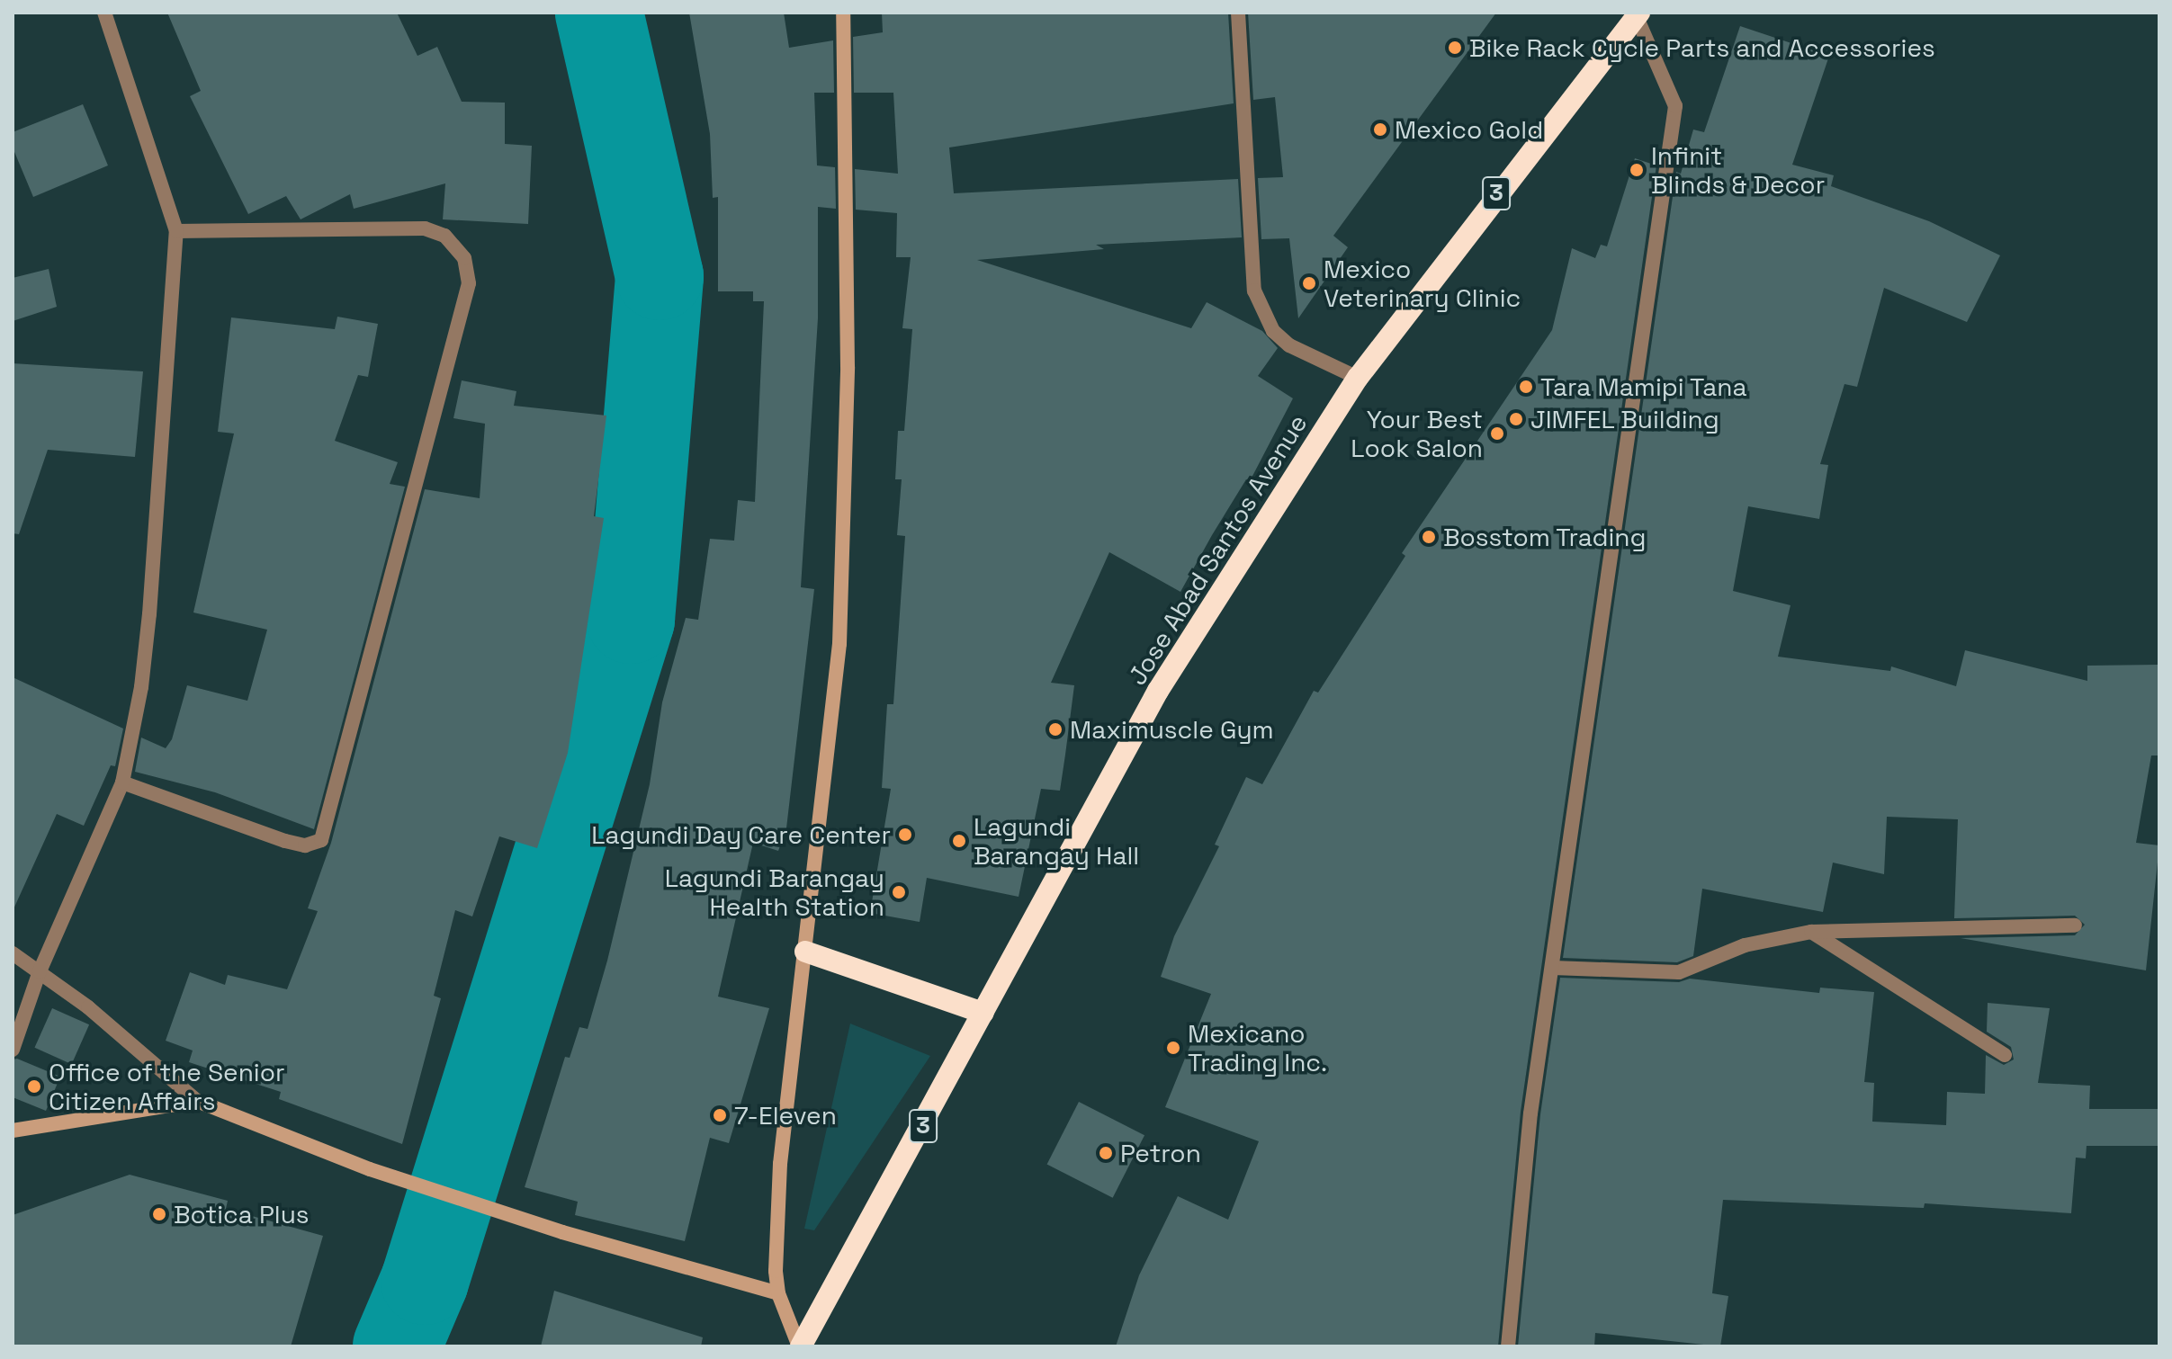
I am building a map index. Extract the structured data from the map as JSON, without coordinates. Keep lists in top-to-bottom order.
{
  "streets": {
    "highway": ["3", "Jose Abad Santos Avenue"]
  },
  "places": [
    "Bike Rack Cycle Parts and Accessories",
    "Mexico Gold",
    "Infinit Blinds & Decor",
    "Mexico Veterinary Clinic",
    "Tara Mamipi Tana",
    "JIMFEL Building",
    "Your Best Look Salon",
    "Bosstom Trading",
    "Maximuscle Gym",
    "Lagundi Day Care Center",
    "Lagundi Barangay Hall",
    "Lagundi Barangay Health Station",
    "Mexicano Trading Inc.",
    "Office of the Senior Citizen Affairs",
    "7-Eleven",
    "Petron",
    "Botica Plus"
  ]
}
